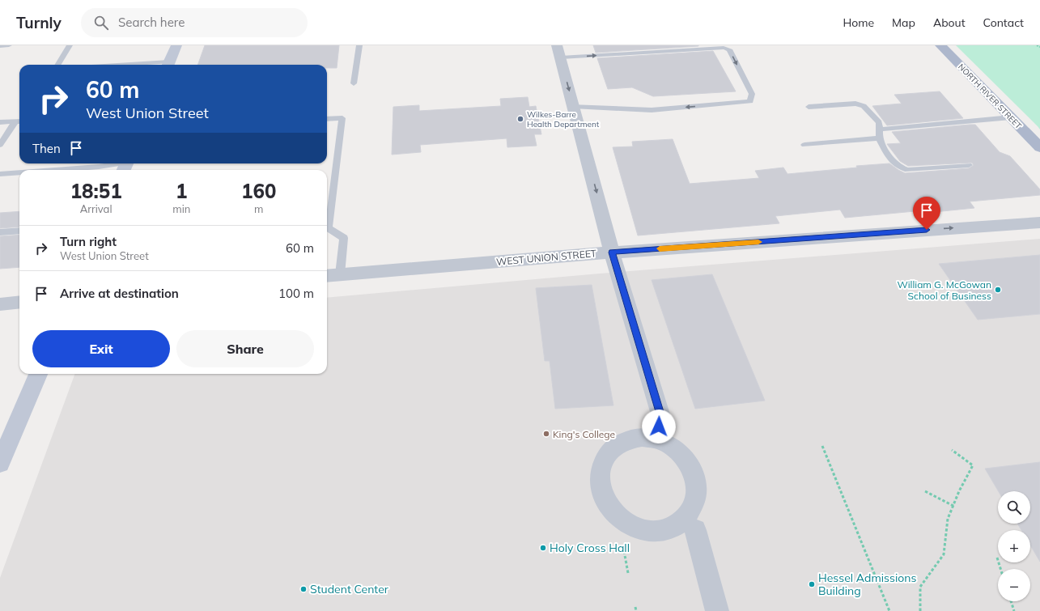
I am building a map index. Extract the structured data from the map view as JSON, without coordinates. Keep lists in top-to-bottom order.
{
  "streets": {
    "main road": ["NORTH RIVER STREET"],
    "street": ["WEST UNION STREET"]
  },
  "one_way": ["WEST UNION STREET"],
  "places": [
    "Wilkes-Barre Health Department",
    "William G. McGowan School of Business",
    "King's College",
    "Holy Cross Hall",
    "Hessel Admissions Building",
    "Student Center"
  ],
  "page": {
    "header": "Turnly",
    "search": "Search here",
    "nav": [
      "Home",
      "Map",
      "About",
      "Contact"
    ],
    "turn": ["60 m", "West Union Street"],
    "then": "Then",
    "eta": [
      "18:51",
      "Arrival",
      "1",
      "min",
      "160",
      "m"
    ],
    "list": [
      {
        "name": "Turn right",
        "note": "West Union Street",
        "value": "60 m"
      },
      {
        "name": "Arrive at destination",
        "value": "100 m"
      }
    ],
    "buttons": ["Exit", "Share"],
    "map_buttons": ["+", "−"]
  }
}
